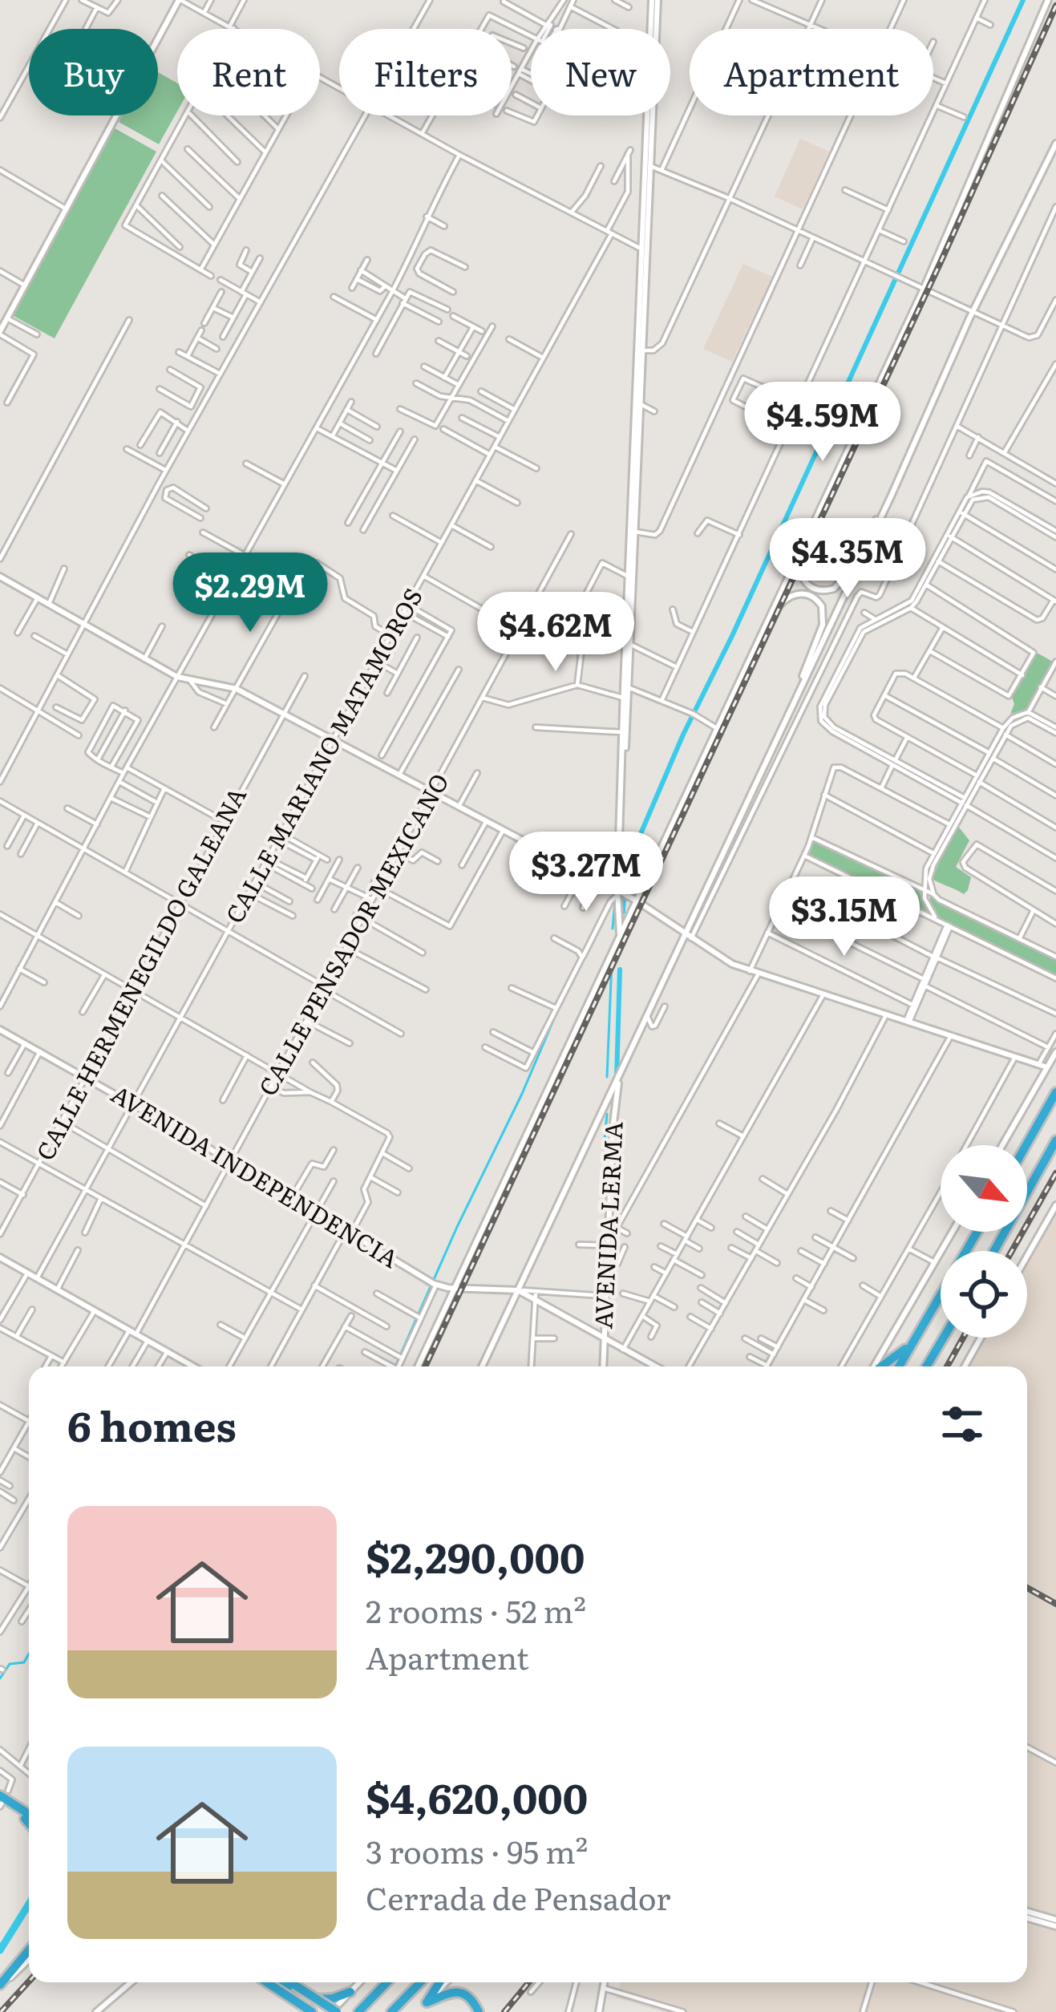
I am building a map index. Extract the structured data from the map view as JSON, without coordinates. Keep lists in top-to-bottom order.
{
  "streets": {
    "main road": ["AVENIDA INDEPENDENCIA", "AVENIDA LERMA"],
    "street": ["CALLE MARIANO MATAMOROS", "CALLE PENSADOR MEXICANO", "CALLE HERMENEGILDO GALEANA"]
  },
  "crossings": [
    ["CALLE MARIANO MATAMOROS", "AVENIDA INDEPENDENCIA"],
    ["CALLE PENSADOR MEXICANO", "AVENIDA INDEPENDENCIA"],
    ["CALLE HERMENEGILDO GALEANA", "AVENIDA INDEPENDENCIA"],
    ["AVENIDA INDEPENDENCIA", "AVENIDA LERMA"]
  ],
  "north": "bottom right",
  "page": {
    "chip": [
      "Buy",
      "Rent",
      "Filters",
      "New",
      "Apartment"
    ],
    "price": [
      "$4.59M",
      "$4.35M",
      "$2.29M",
      "$4.62M",
      "$3.27M",
      "$3.15M"
    ],
    "heading": "6 homes",
    "list": [
      {
        "name": "$2,290,000",
        "note": "2 rooms · 52 m² · Apartment"
      },
      {
        "name": "$4,620,000",
        "note": "3 rooms · 95 m² · Cerrada de Pensador"
      }
    ]
  }
}
